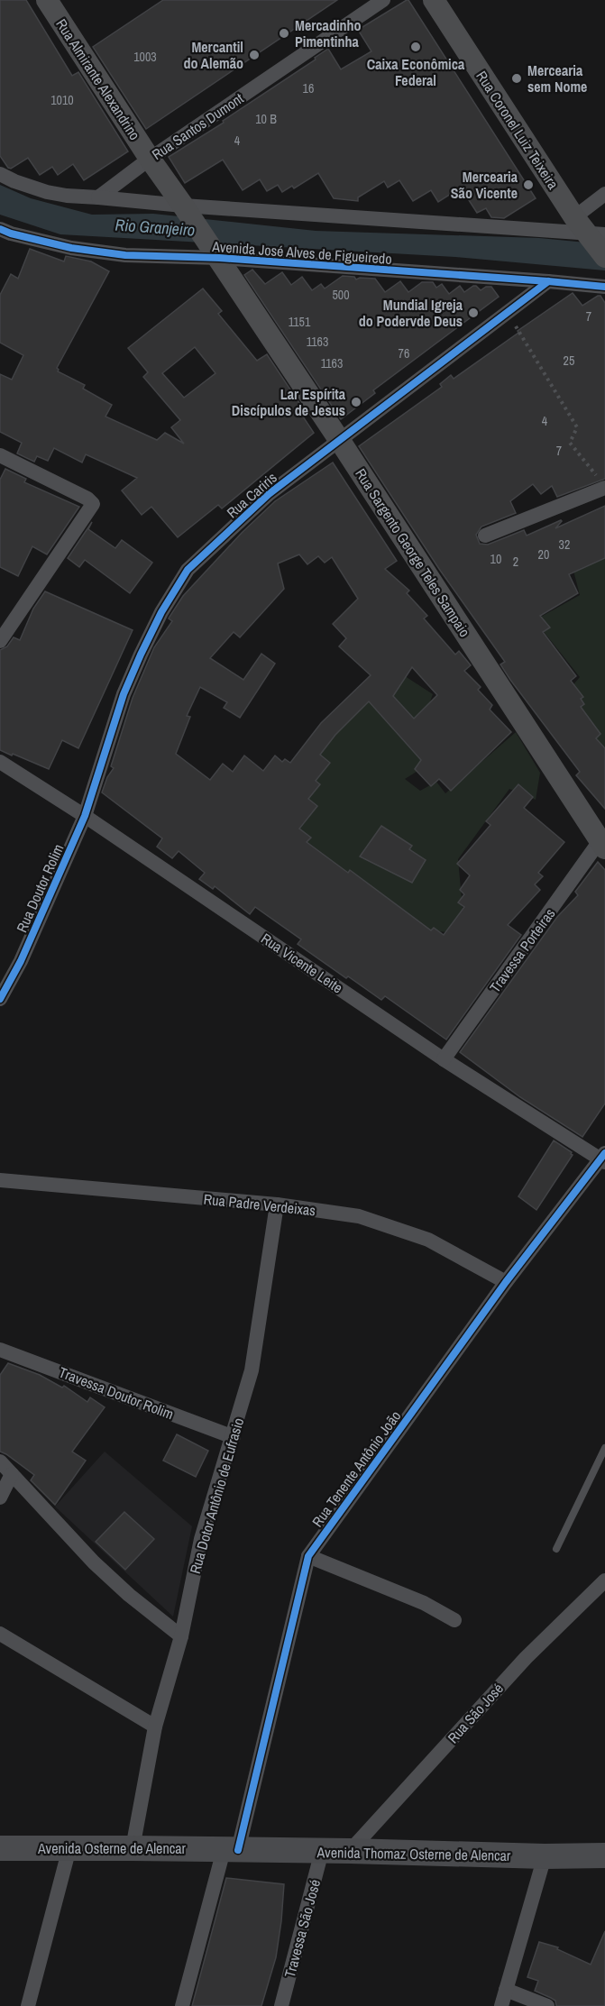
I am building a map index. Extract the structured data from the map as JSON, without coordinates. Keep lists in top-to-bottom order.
{
  "streets": {
    "highway": ["Avenida Osterne de Alencar", "Avenida Thomaz Osterne de Alencar"],
    "main road": ["Rua Almirante Alexandrino", "Rua Coronel Luiz Teixeira", "Rua Sargento George Teles Sampaio"],
    "street": [
      "Rua Santos Dumont",
      "Avenida José Alves de Figueiredo",
      "Rua Cariris",
      "Rua Doutor Rolim",
      "Travessa Porteiras",
      "Rua Vicente Leite",
      "Rua Padre Verdeixas",
      "Travessa Doutor Rolim",
      "Rua Tenente Antônio João",
      "Rua Dotor Antônio de Eufrasio",
      "Rua São José",
      "Travessa São José"
    ]
  },
  "crossings": [
    ["Rua Almirante Alexandrino", "Rua Santos Dumont"],
    ["Rua Almirante Alexandrino", "Rua Sargento George Teles Sampaio"],
    ["Avenida José Alves de Figueiredo", "Rua Cariris"],
    ["Avenida José Alves de Figueiredo", "Rua Sargento George Teles Sampaio"],
    ["Rua Cariris", "Rua Sargento George Teles Sampaio"],
    ["Rua Cariris", "Rua Doutor Rolim"],
    ["Rua Cariris", "Rua Vicente Leite"],
    ["Rua Sargento George Teles Sampaio", "Travessa Porteiras"],
    ["Rua Doutor Rolim", "Rua Vicente Leite"],
    ["Travessa Porteiras", "Rua Vicente Leite"],
    ["Rua Vicente Leite", "Rua Tenente Antônio João"],
    ["Rua Padre Verdeixas", "Rua Tenente Antônio João"],
    ["Rua Padre Verdeixas", "Rua Dotor Antônio de Eufrasio"],
    ["Travessa Doutor Rolim", "Rua Dotor Antônio de Eufrasio"],
    ["Rua Tenente Antônio João", "Avenida Osterne de Alencar"],
    ["Rua Tenente Antônio João", "Avenida Thomaz Osterne de Alencar"],
    ["Rua Dotor Antônio de Eufrasio", "Avenida Osterne de Alencar"],
    ["Rua São José", "Avenida Thomaz Osterne de Alencar"],
    ["Avenida Osterne de Alencar", "Avenida Thomaz Osterne de Alencar"],
    ["Avenida Thomaz Osterne de Alencar", "Travessa São José"]
  ],
  "water": ["Rio Granjeiro"],
  "places": [
    "Mercadinho Pimentinha",
    "Caixa Econômica Federal",
    "Mercantil do Alemão",
    "Mercearia sem Nome",
    "Mercearia São Vicente",
    "Mundial Igreja do Podervde Deus",
    "Lar Espírita Discípulos de Jesus"
  ],
  "house_numbers": [
    "1003",
    "16",
    "1010",
    "10 B",
    "4",
    "500",
    "7",
    "1151",
    "1163",
    "76",
    "25",
    "1163",
    "4",
    "7",
    "32",
    "20",
    "10",
    "2"
  ]
}
